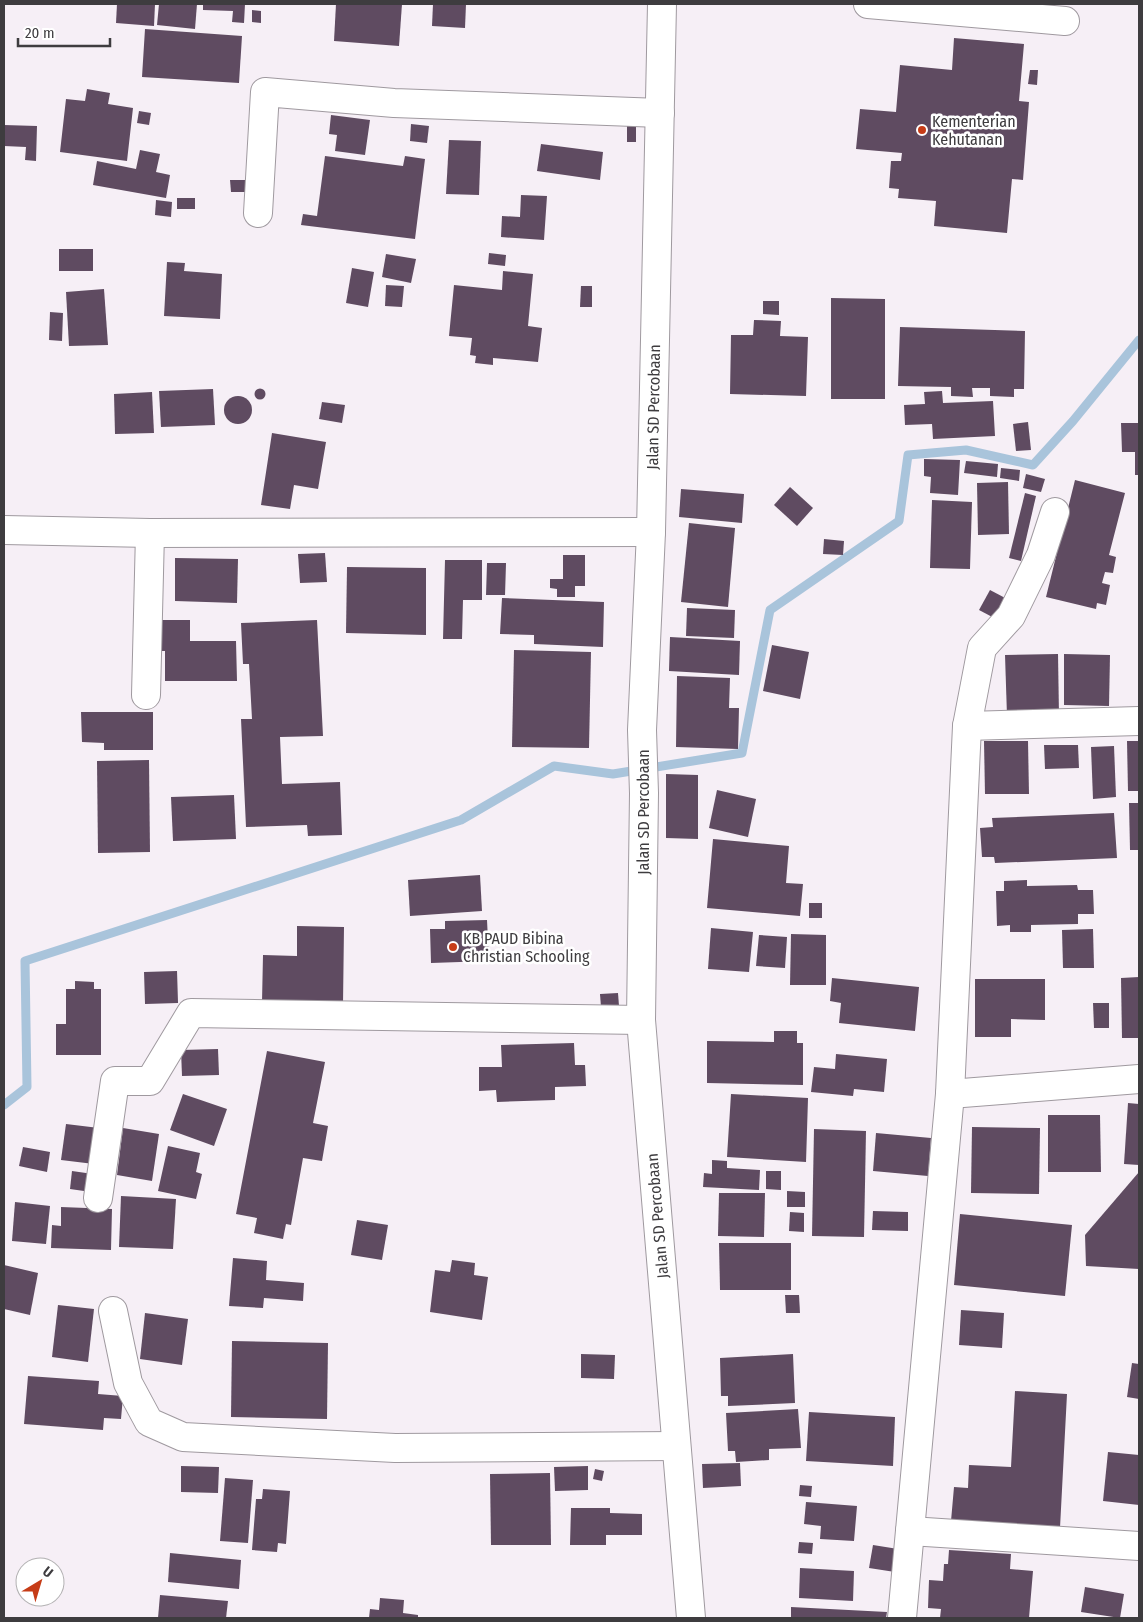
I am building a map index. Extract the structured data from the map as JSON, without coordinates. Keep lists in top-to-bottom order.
{
  "streets": {
    "street": ["Jalan SD Percobaan"]
  },
  "places": ["Kementerian Kehutanan", "KB PAUD Bibina Christian Schooling"],
  "scale_bar": "20 m",
  "north": "top right"
}
